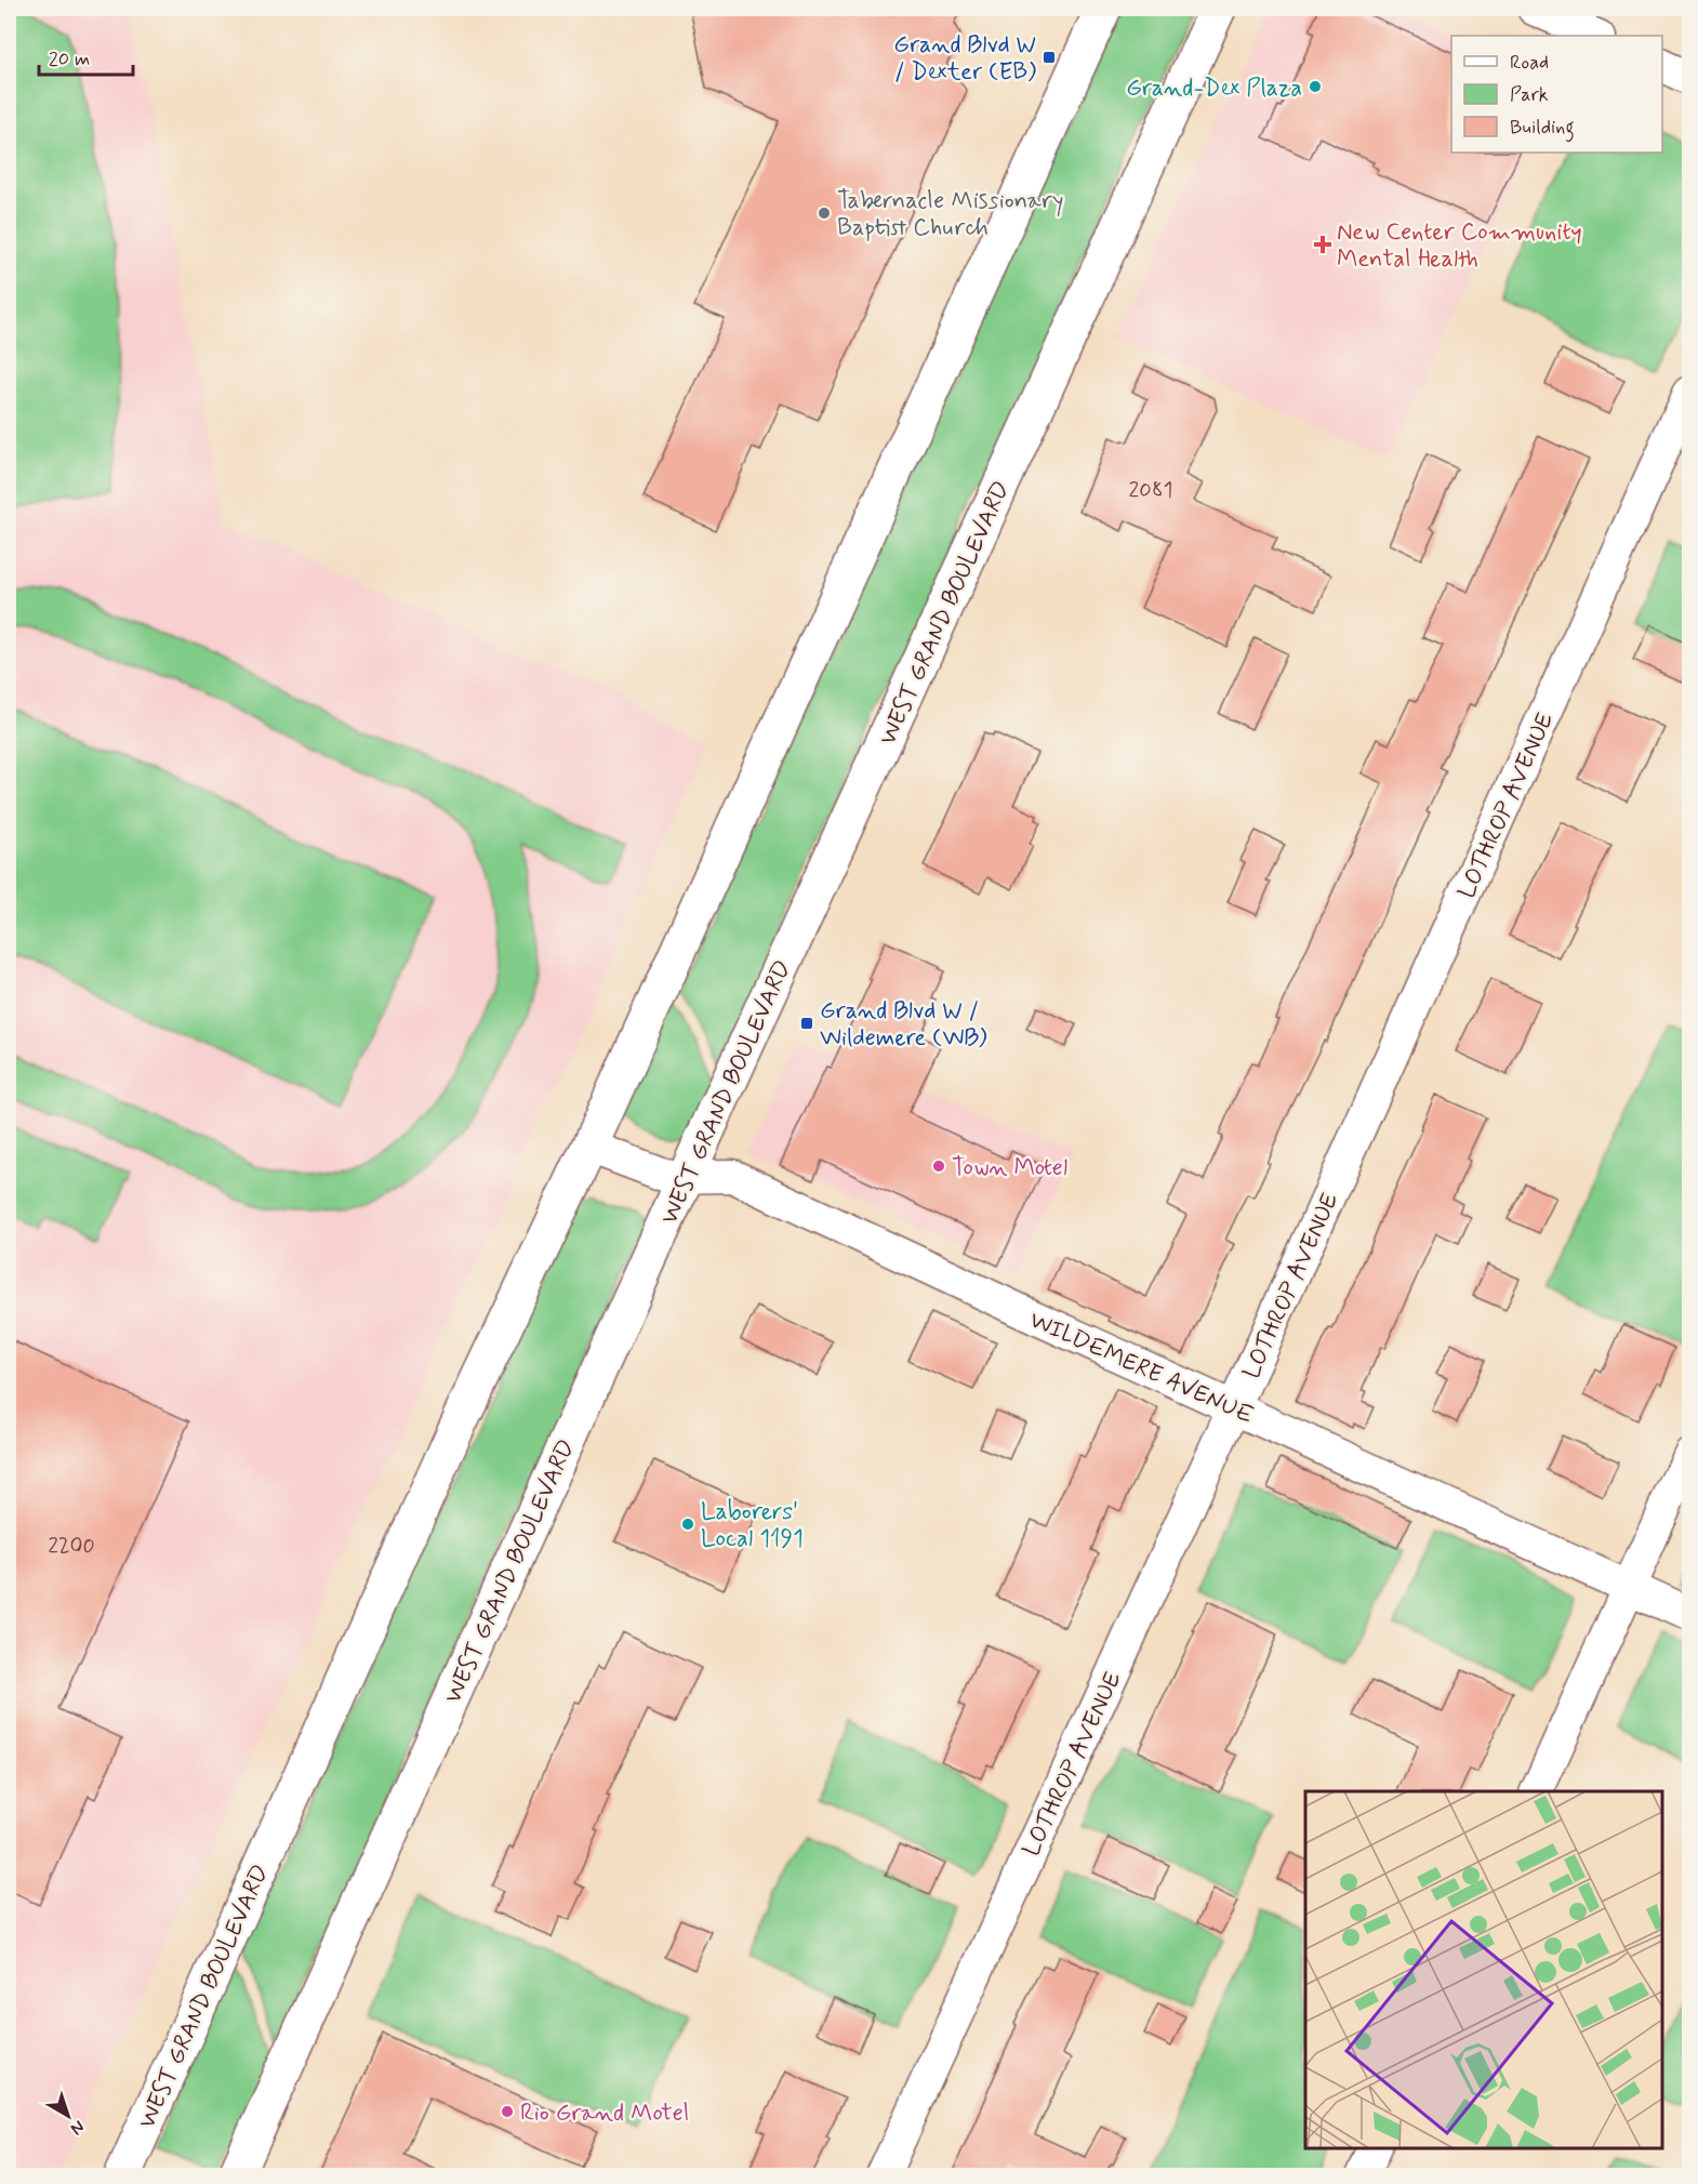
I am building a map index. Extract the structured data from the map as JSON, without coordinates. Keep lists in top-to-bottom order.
{
  "streets": {
    "main road": ["WEST GRAND BOULEVARD"],
    "street": ["LOTHROP AVENUE", "WILDEMERE AVENUE"]
  },
  "crossings": [
    ["WEST GRAND BOULEVARD", "WILDEMERE AVENUE"],
    ["LOTHROP AVENUE", "WILDEMERE AVENUE"]
  ],
  "places": {
    "transit": ["Grand Blvd W / Dexter (EB)", "Grand Blvd W / Wildemere (WB)"],
    "other": [
      "Grand-Dex Plaza",
      "Tabernacle Missionary Baptist Church",
      "Town Motel",
      "Laborers' Local 1191",
      "Rio Grand Motel"
    ],
    "health": ["New Center Community Mental Health"]
  },
  "house_numbers": ["2081", "2200"],
  "legend": ["Road", "Park", "Building"],
  "scale_bar": "20 m",
  "north": "bottom right"
}
